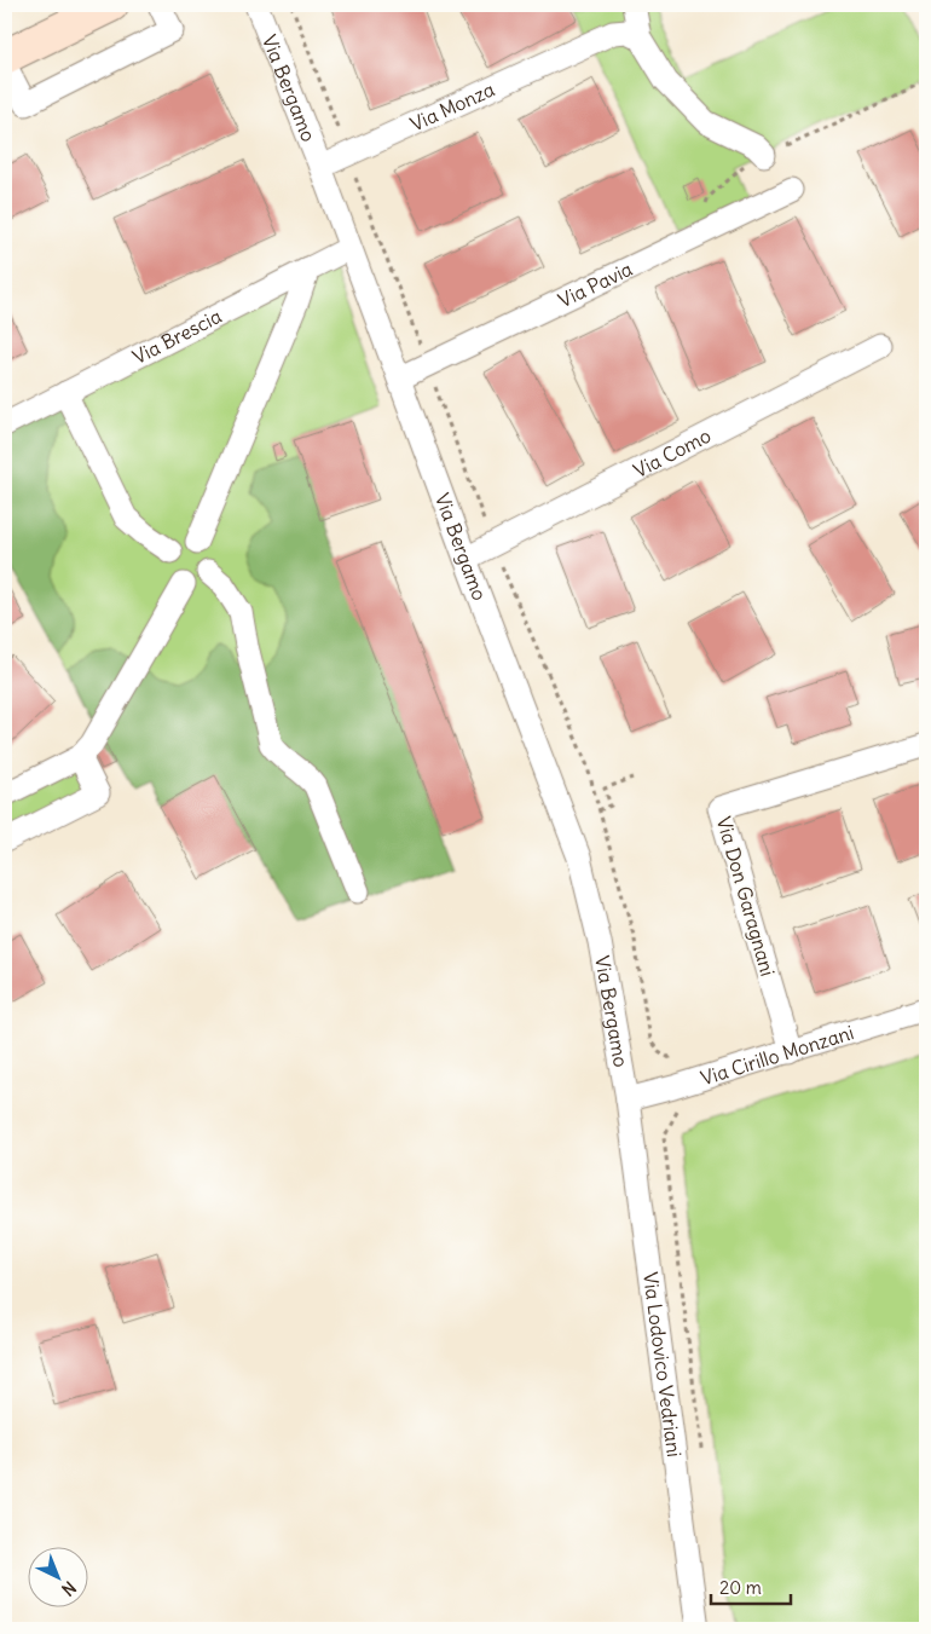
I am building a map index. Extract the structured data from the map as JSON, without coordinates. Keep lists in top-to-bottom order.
{
  "streets": {
    "street": [
      "Via Bergamo",
      "Via Monza",
      "Via Pavia",
      "Via Brescia",
      "Via Como",
      "Via Don Garagnani",
      "Via Cirillo Monzani",
      "Via Lodovico Vedriani"
    ]
  },
  "crossings": [
    ["Via Bergamo", "Via Monza"],
    ["Via Bergamo", "Via Pavia"],
    ["Via Bergamo", "Via Brescia"],
    ["Via Bergamo", "Via Como"],
    ["Via Bergamo", "Via Cirillo Monzani"],
    ["Via Bergamo", "Via Lodovico Vedriani"],
    ["Via Don Garagnani", "Via Cirillo Monzani"],
    ["Via Cirillo Monzani", "Via Lodovico Vedriani"]
  ],
  "scale_bar": "20 m",
  "north": "bottom right"
}
